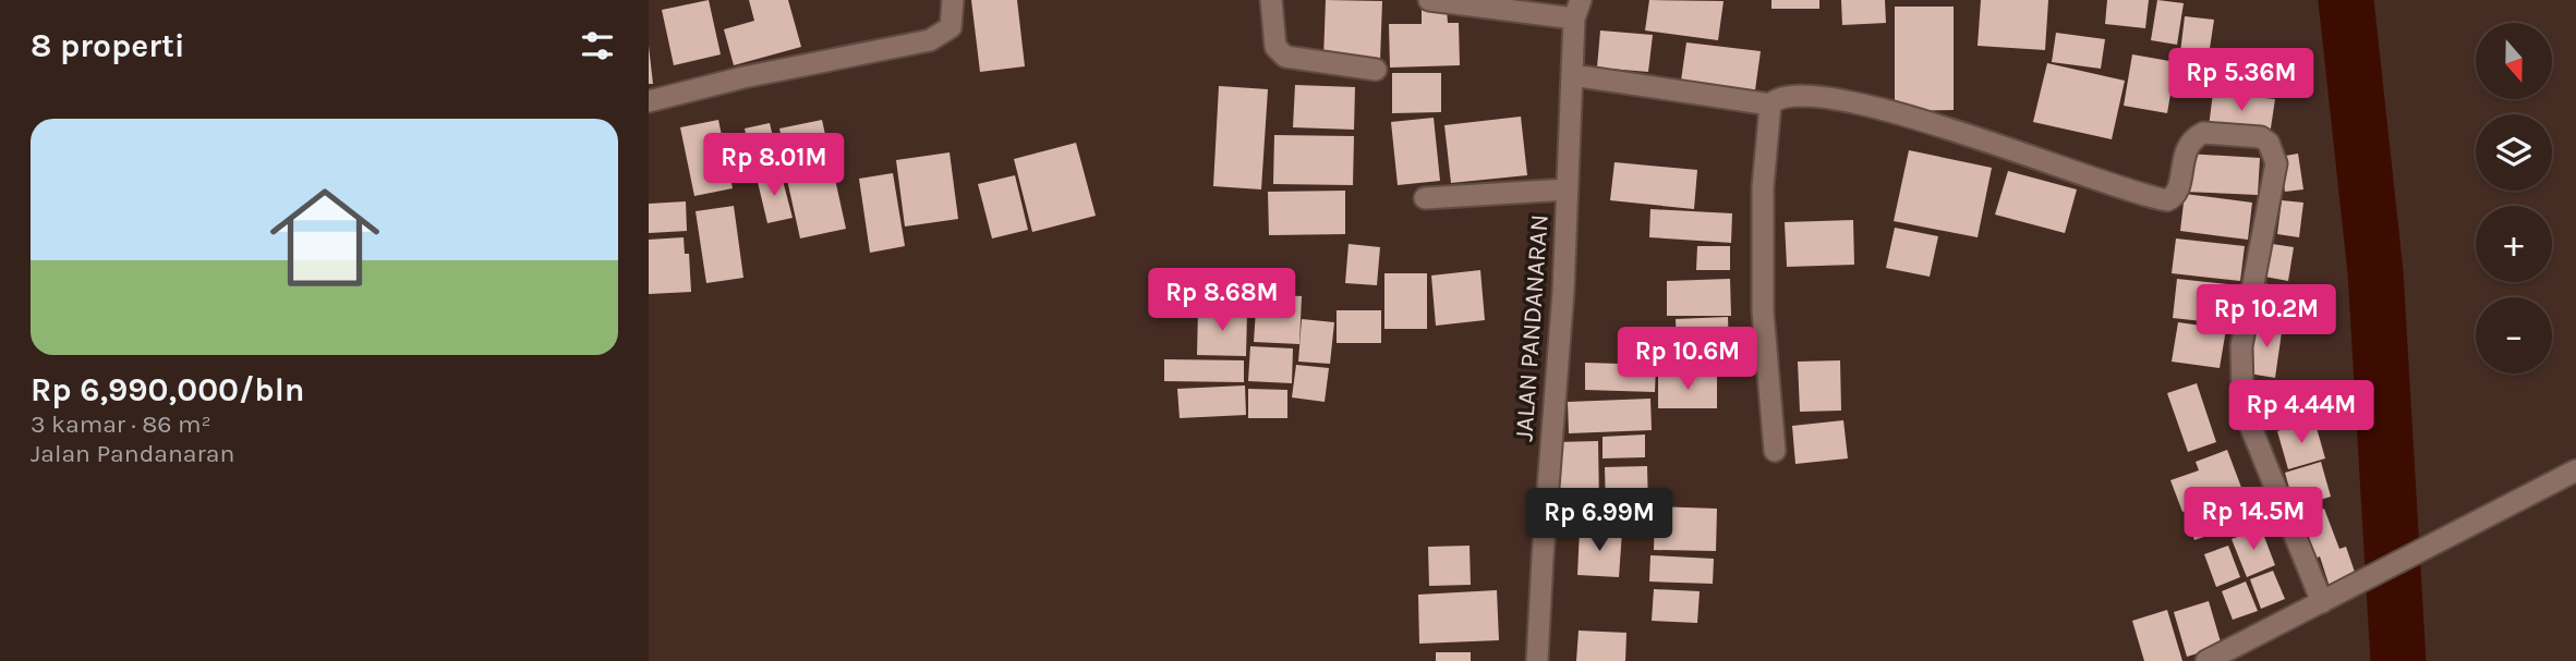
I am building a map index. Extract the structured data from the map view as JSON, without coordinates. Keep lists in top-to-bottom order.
{
  "streets": {
    "street": ["JALAN PANDANARAN"]
  },
  "north": "bottom",
  "page": {
    "heading": "8 properti",
    "map_buttons": ["+", "−"],
    "price": [
      "Rp 5.36M",
      "Rp 8.01M",
      "Rp 8.68M",
      "Rp 10.2M",
      "Rp 10.6M",
      "Rp 4.44M",
      "Rp 14.5M",
      "Rp 6.99M"
    ],
    "list": [
      {
        "name": "Rp 6,990,000/bln",
        "note": "3 kamar · 86 m² · Jalan Pandanaran"
      }
    ]
  }
}
